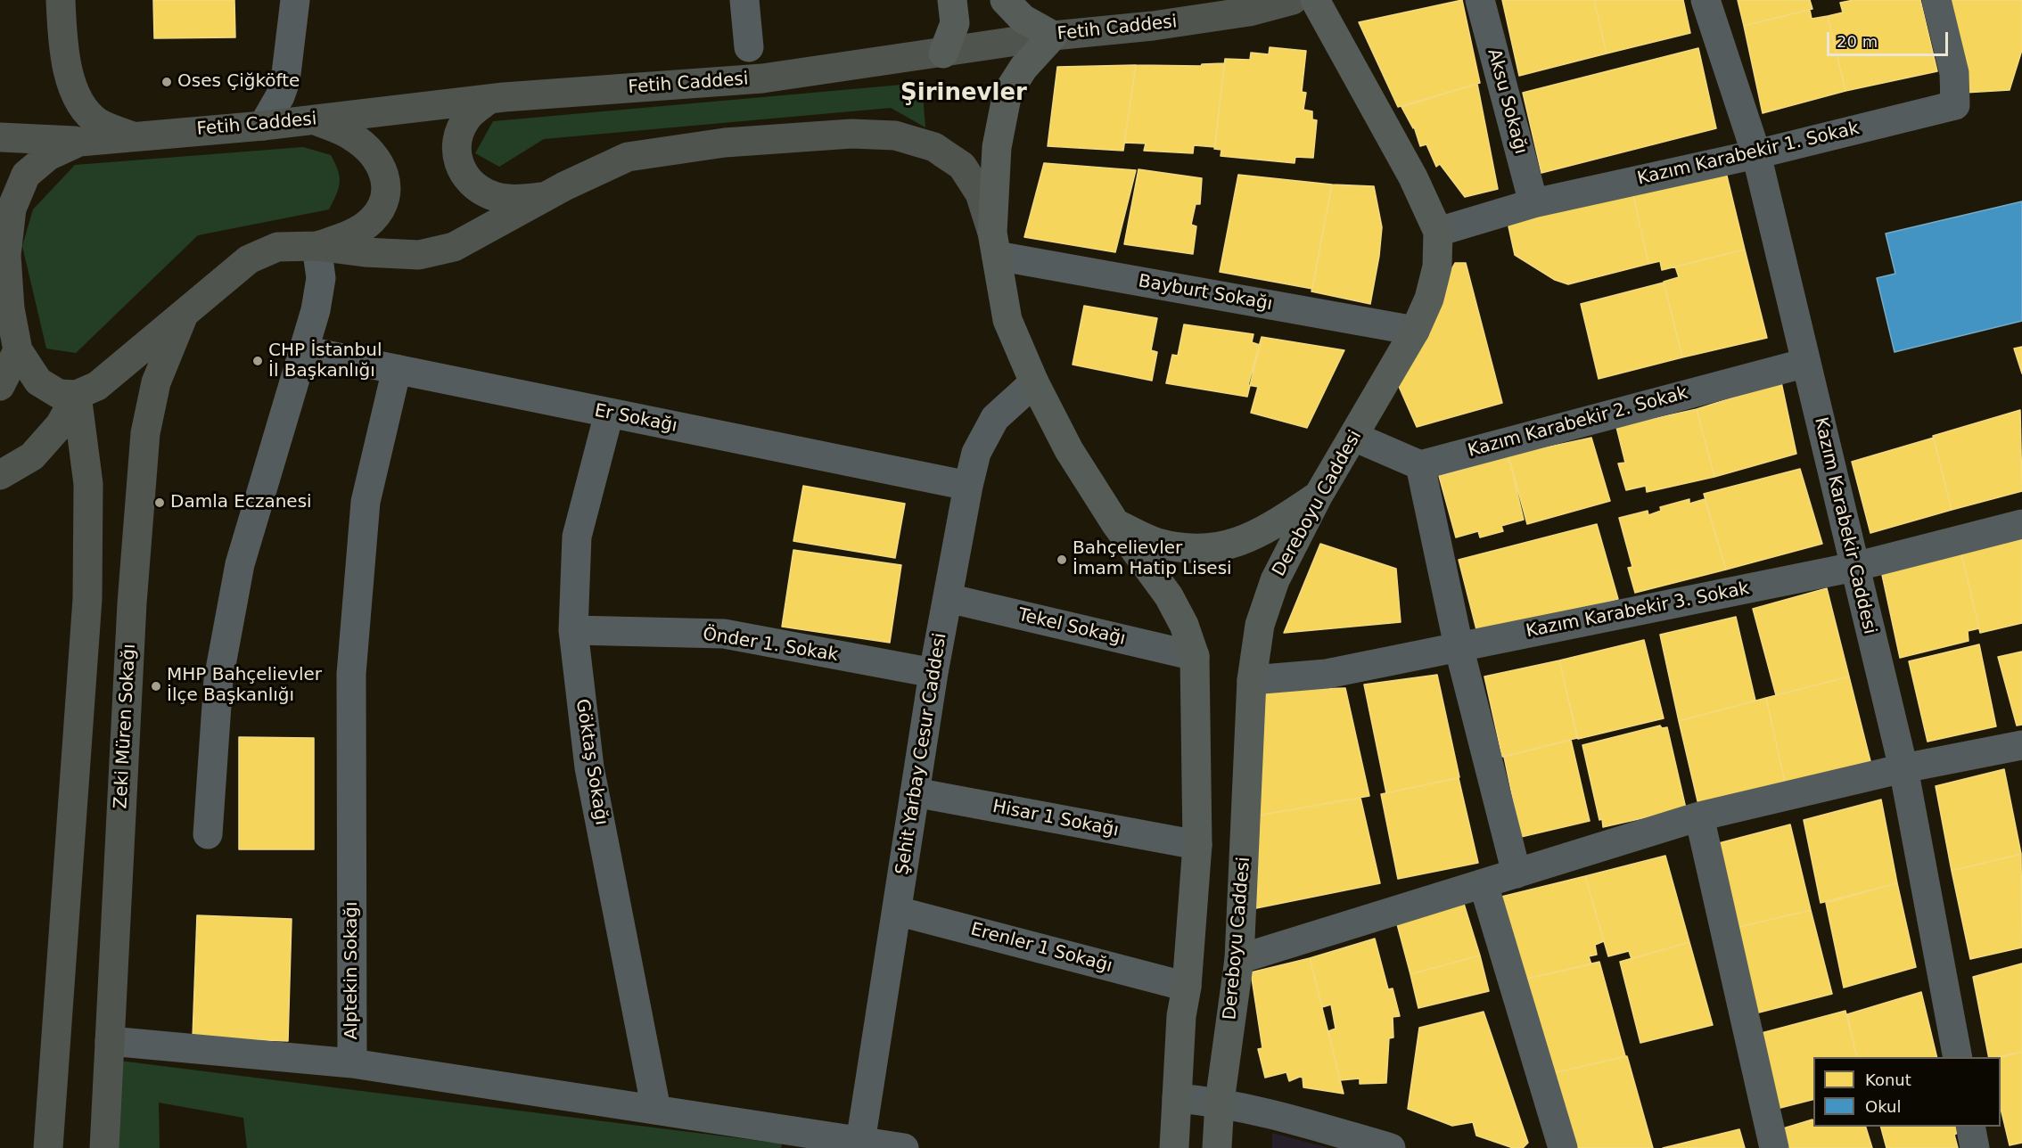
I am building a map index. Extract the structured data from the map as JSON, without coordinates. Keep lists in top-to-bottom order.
{
  "streets": {
    "main road": ["Dereboyu Caddesi"],
    "street": [
      "Fetih Caddesi",
      "Aksu Sokağı",
      "Kazım Karabekir 1. Sokak",
      "Bayburt Sokağı",
      "Er Sokağı",
      "Kazım Karabekir 2. Sokak",
      "Kazım Karabekir Caddesi",
      "Kazım Karabekir 3. Sokak",
      "Tekel Sokağı",
      "Önder 1. Sokak",
      "Zeki Müren Sokağı",
      "Şehit Yarbay Cesur Caddesi",
      "Göktaş Sokağı",
      "Hisar 1 Sokağı",
      "Erenler 1 Sokağı",
      "Alptekin Sokağı"
    ]
  },
  "crossings": [
    ["Aksu Sokağı", "Kazım Karabekir 1. Sokak"],
    ["Kazım Karabekir 1. Sokak", "Dereboyu Caddesi"],
    ["Kazım Karabekir 1. Sokak", "Kazım Karabekir Caddesi"],
    ["Bayburt Sokağı", "Dereboyu Caddesi"],
    ["Er Sokağı", "Şehit Yarbay Cesur Caddesi"],
    ["Er Sokağı", "Göktaş Sokağı"],
    ["Er Sokağı", "Alptekin Sokağı"],
    ["Kazım Karabekir 2. Sokak", "Kazım Karabekir Caddesi"],
    ["Dereboyu Caddesi", "Kazım Karabekir 3. Sokak"],
    ["Kazım Karabekir Caddesi", "Kazım Karabekir 3. Sokak"],
    ["Tekel Sokağı", "Şehit Yarbay Cesur Caddesi"],
    ["Önder 1. Sokak", "Şehit Yarbay Cesur Caddesi"],
    ["Önder 1. Sokak", "Göktaş Sokağı"],
    ["Şehit Yarbay Cesur Caddesi", "Hisar 1 Sokağı"],
    ["Şehit Yarbay Cesur Caddesi", "Erenler 1 Sokağı"],
    ["Şehit Yarbay Cesur Caddesi", "Alptekin Sokağı"],
    ["Göktaş Sokağı", "Alptekin Sokağı"]
  ],
  "districts": ["Şirinevler"],
  "places": [
    "Oses Çiğköfte",
    "CHP İstanbul İl Başkanlığı",
    "Damla Eczanesi",
    "Bahçelievler İmam Hatip Lisesi",
    "MHP Bahçelievler İlçe Başkanlığı"
  ],
  "legend": ["Konut", "Okul"],
  "scale_bar": "20 m"
}
